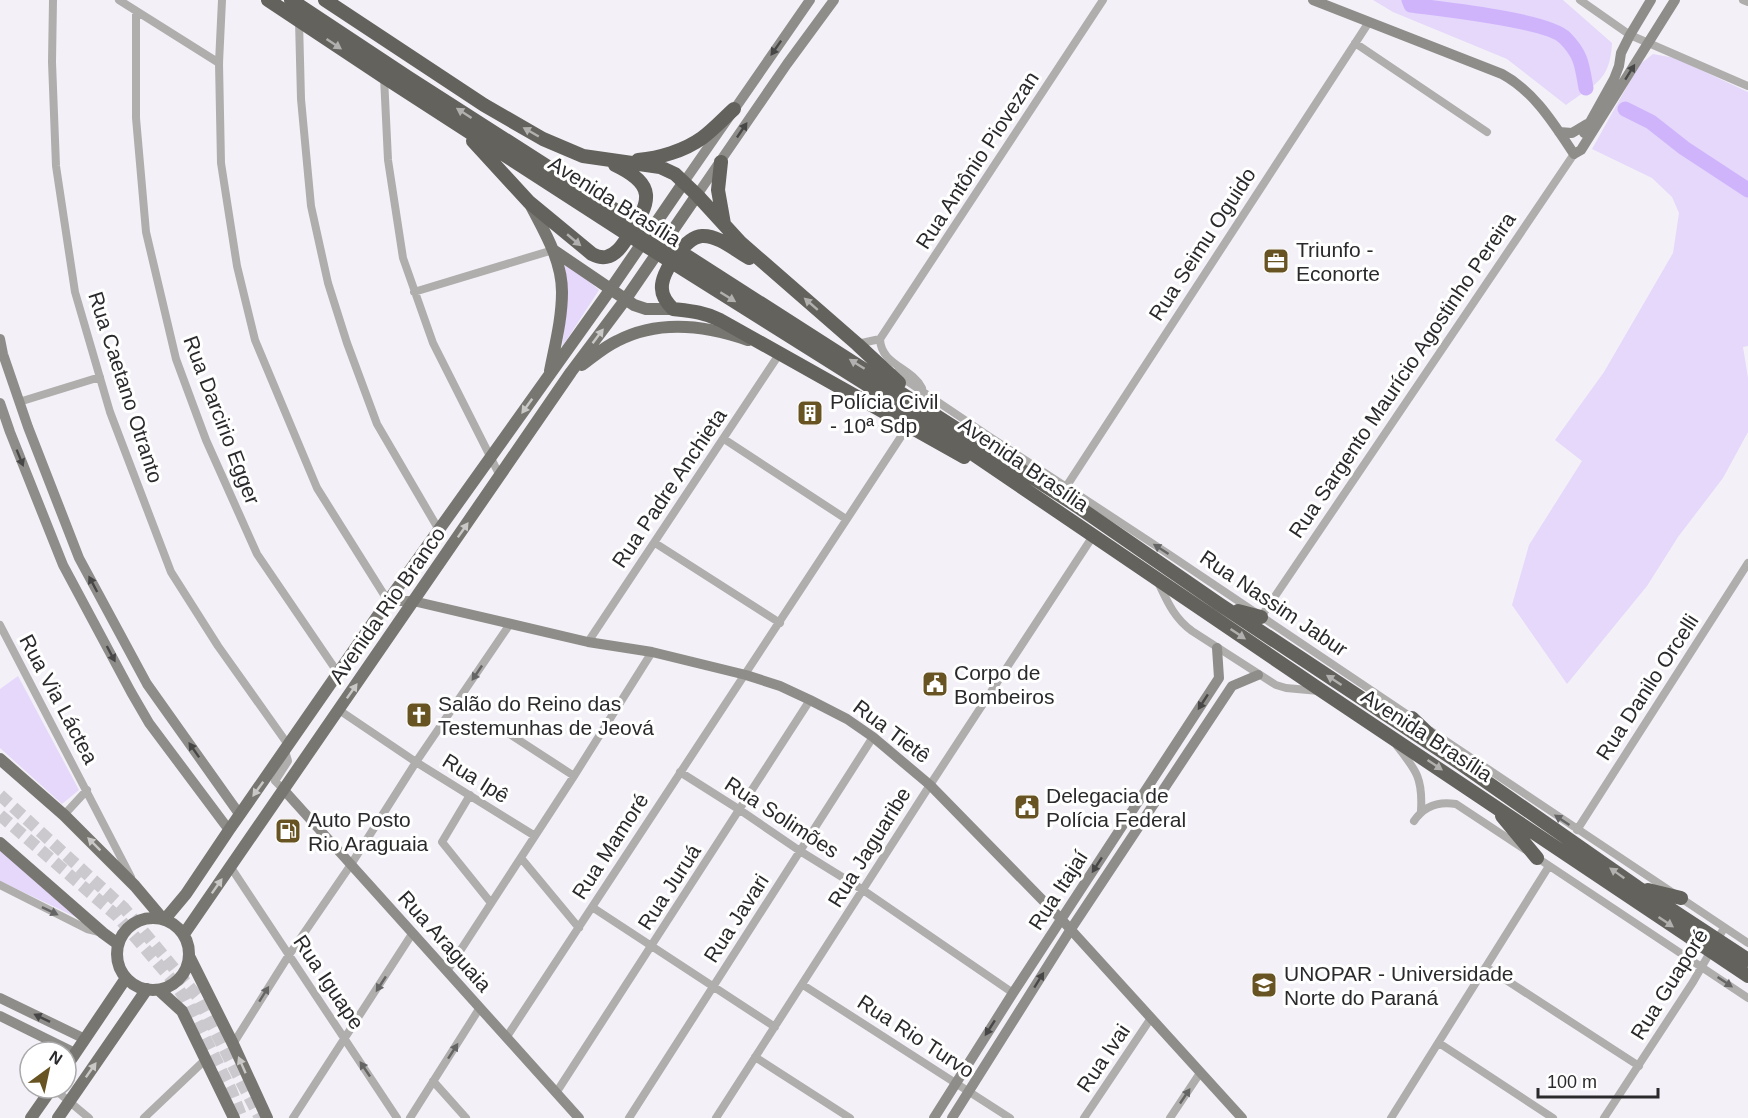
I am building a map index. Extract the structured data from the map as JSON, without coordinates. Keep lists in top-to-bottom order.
{
  "streets": {
    "highway": ["Avenida Brasília"],
    "main road": ["Avenida Rio Branco"],
    "street": [
      "Rua Antônio Piovezan",
      "Rua Seimu Oguido",
      "Rua Sargento Maurício Agostinho Pereira",
      "Rua Caetano Otranto",
      "Rua Darcirio Egger",
      "Rua Padre Anchieta",
      "Rua Nassim Jabur",
      "Rua Danilo Orcelli",
      "Rua Via Láctea",
      "Rua Tietê",
      "Rua Ipê",
      "Rua Solimões",
      "Rua Mamoré",
      "Rua Jaguaribe",
      "Rua Juruá",
      "Rua Itajaí",
      "Rua Javari",
      "Rua Araguaia",
      "Rua Iguape",
      "Rua Guaporé",
      "Rua Rio Turvo",
      "Rua Ivai"
    ]
  },
  "crossings": [
    ["Avenida Brasília", "Rua Nassim Jabur"],
    ["Avenida Brasília", "Rua Jaguaribe"],
    ["Avenida Brasília", "Rua Guaporé"],
    ["Rua Seimu Oguido", "Rua Nassim Jabur"],
    ["Rua Sargento Maurício Agostinho Pereira", "Rua Nassim Jabur"],
    ["Rua Caetano Otranto", "Avenida Rio Branco"],
    ["Rua Darcirio Egger", "Avenida Rio Branco"],
    ["Rua Padre Anchieta", "Rua Tietê"],
    ["Rua Nassim Jabur", "Rua Danilo Orcelli"],
    ["Rua Nassim Jabur", "Rua Guaporé"],
    ["Avenida Rio Branco", "Rua Tietê"],
    ["Avenida Rio Branco", "Rua Ipê"],
    ["Avenida Rio Branco", "Rua Araguaia"],
    ["Avenida Rio Branco", "Rua Iguape"],
    ["Rua Tietê", "Rua Mamoré"],
    ["Rua Tietê", "Rua Jaguaribe"],
    ["Rua Tietê", "Rua Juruá"],
    ["Rua Tietê", "Rua Itajaí"],
    ["Rua Tietê", "Rua Javari"],
    ["Rua Tietê", "Rua Ivai"],
    ["Rua Solimões", "Rua Mamoré"],
    ["Rua Solimões", "Rua Jaguaribe"],
    ["Rua Solimões", "Rua Juruá"],
    ["Rua Solimões", "Rua Itajaí"],
    ["Rua Solimões", "Rua Javari"],
    ["Rua Mamoré", "Rua Araguaia"],
    ["Rua Jaguaribe", "Rua Rio Turvo"],
    ["Rua Juruá", "Rua Araguaia"],
    ["Rua Itajaí", "Rua Rio Turvo"]
  ],
  "places": {
    "office": ["Triunfo - Econorte"],
    "building": ["Polícia Civil - 10ª Sdp"],
    "public building": ["Corpo de Bombeiros", "Delegacia de Polícia Federal"],
    "church": ["Salão do Reino das Testemunhas de Jeová"],
    "fuel station": ["Auto Posto Rio Araguaia"],
    "school or university": ["UNOPAR - Universidade Norte do Paraná"]
  },
  "scale_bar": "100 m",
  "north": "top right"
}
